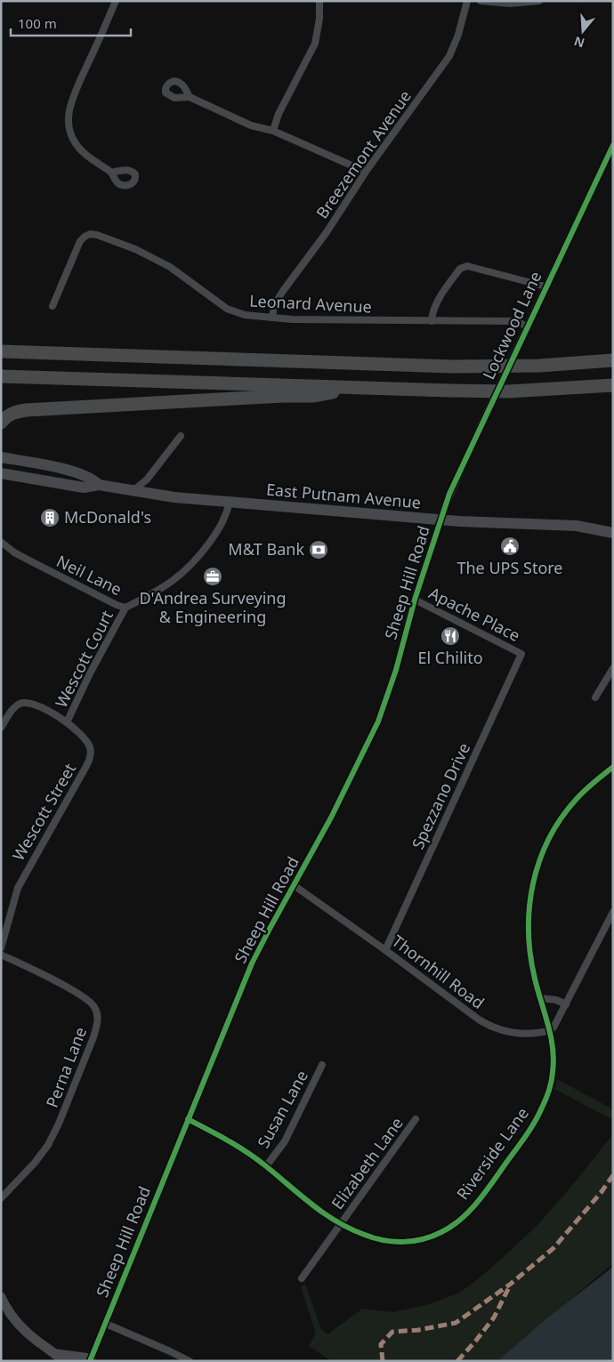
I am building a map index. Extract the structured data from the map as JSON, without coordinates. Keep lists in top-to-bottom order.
{
  "streets": {
    "main road": ["East Putnam Avenue"],
    "street": [
      "Breezemont Avenue",
      "Leonard Avenue",
      "Lockwood Lane",
      "Neil Lane",
      "Sheep Hill Road",
      "Apache Place",
      "Wescott Court",
      "Spezzano Drive",
      "Wescott Street",
      "Thornhill Road",
      "Perna Lane",
      "Susan Lane",
      "Riverside Lane",
      "Elizabeth Lane"
    ]
  },
  "crossings": [
    ["Breezemont Avenue", "Leonard Avenue"],
    ["Leonard Avenue", "Lockwood Lane"],
    ["Lockwood Lane", "East Putnam Avenue"],
    ["Lockwood Lane", "Sheep Hill Road"],
    ["East Putnam Avenue", "Neil Lane"],
    ["East Putnam Avenue", "Sheep Hill Road"],
    ["Neil Lane", "Wescott Court"],
    ["Sheep Hill Road", "Apache Place"],
    ["Sheep Hill Road", "Thornhill Road"],
    ["Sheep Hill Road", "Riverside Lane"],
    ["Apache Place", "Spezzano Drive"],
    ["Wescott Court", "Wescott Street"],
    ["Spezzano Drive", "Thornhill Road"],
    ["Thornhill Road", "Riverside Lane"],
    ["Susan Lane", "Riverside Lane"],
    ["Riverside Lane", "Elizabeth Lane"]
  ],
  "places": {
    "building": ["McDonald's"],
    "public building": ["The UPS Store"],
    "bank": ["M&T Bank"],
    "office": ["D'Andrea Surveying & Engineering"],
    "restaurant": ["El Chilito"]
  },
  "scale_bar": "100 m",
  "north": "bottom"
}
